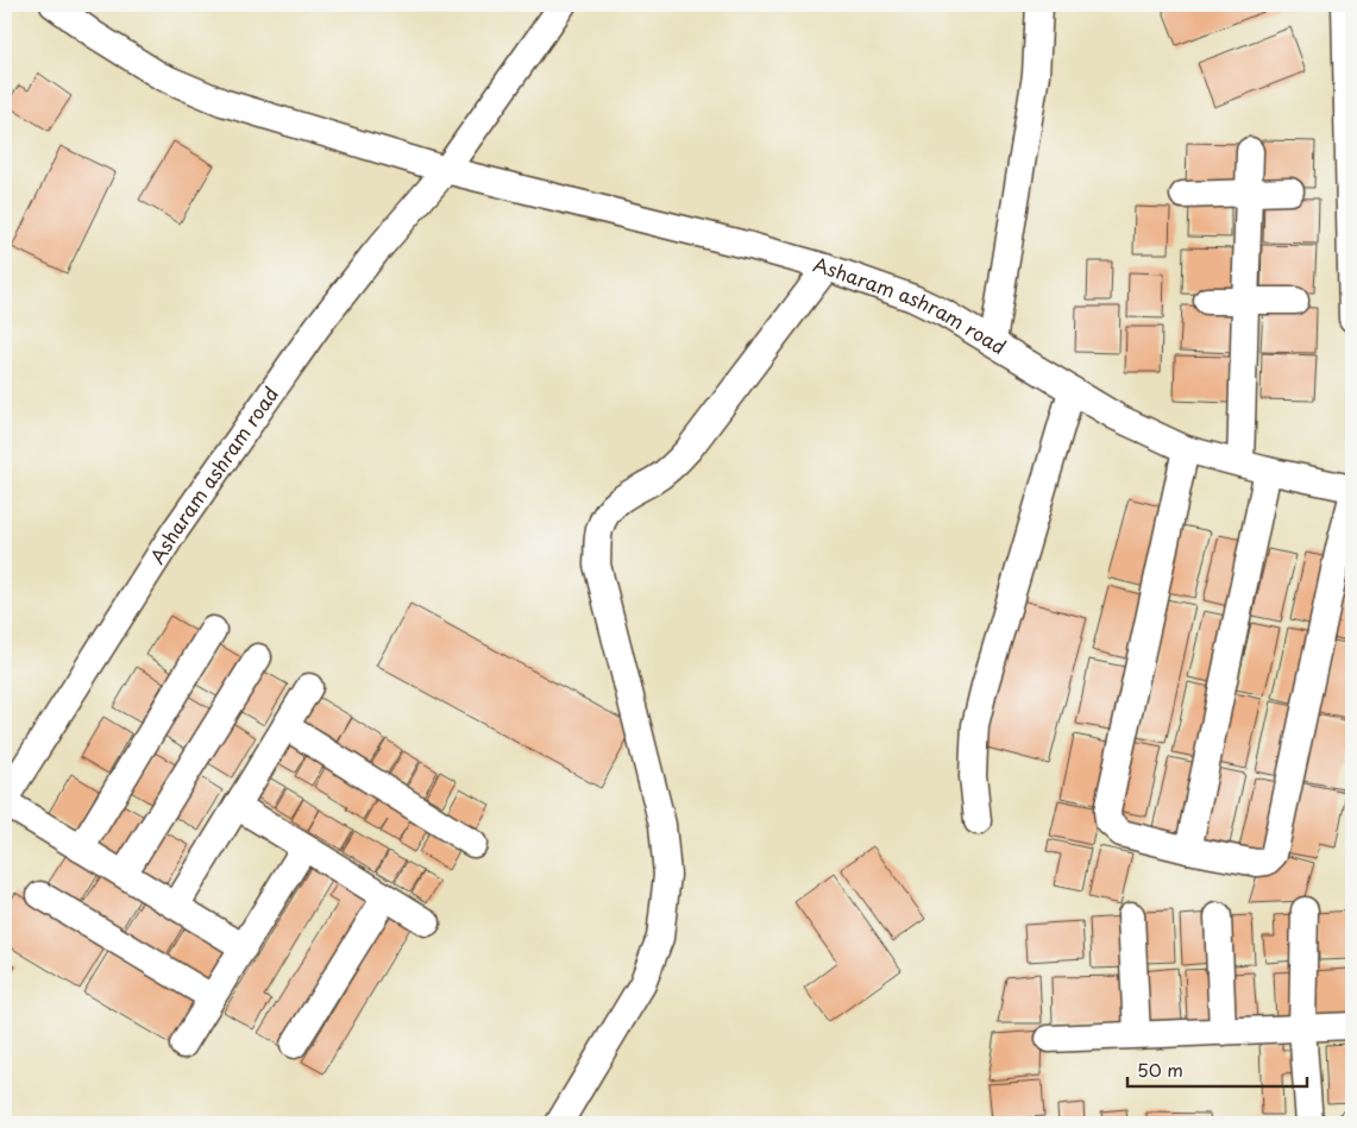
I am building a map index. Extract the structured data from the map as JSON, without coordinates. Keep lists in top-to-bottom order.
{
  "streets": {
    "street": ["Asharam ashram road"]
  },
  "scale_bar": "50 m"
}
